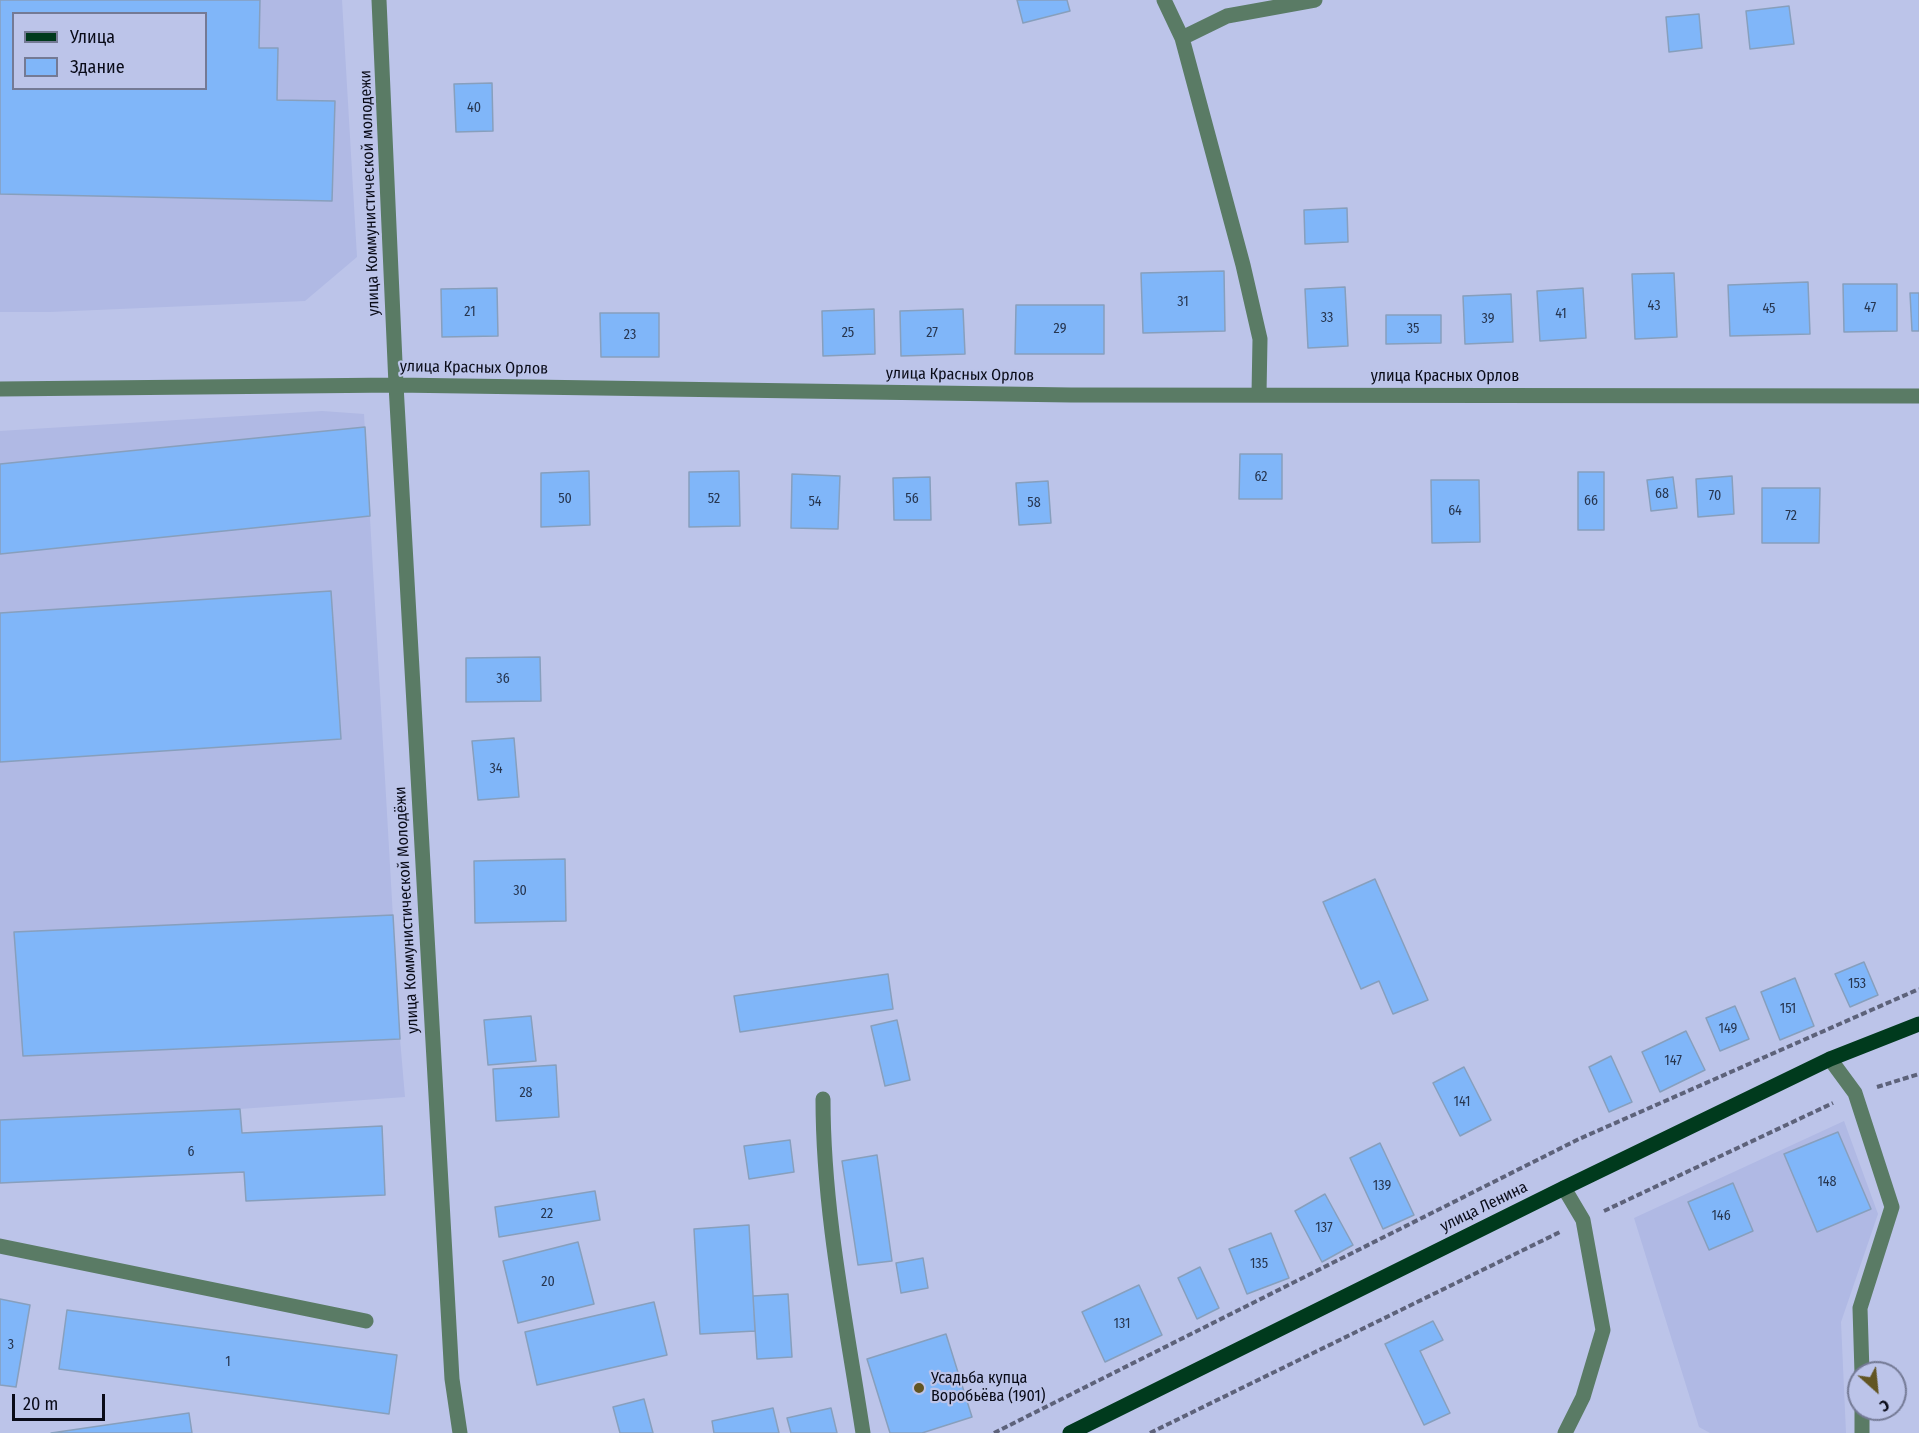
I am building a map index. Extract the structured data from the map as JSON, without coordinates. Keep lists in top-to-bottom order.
{
  "streets": {
    "main road": ["улица Ленина"],
    "street": ["улица Коммунистической молодежи", "улица Красных Орлов", "улица Коммунистической Молодёжи"]
  },
  "crossings": [
    ["улица Коммунистической молодежи", "улица Красных Орлов"],
    ["улица Коммунистической молодежи", "улица Коммунистической Молодёжи"],
    ["улица Красных Орлов", "улица Коммунистической Молодёжи"]
  ],
  "places": ["Усадьба купца Воробьёва (1901)"],
  "house_numbers": [
    "40",
    "31",
    "43",
    "47",
    "45",
    "21",
    "41",
    "33",
    "39",
    "29",
    "35",
    "25",
    "27",
    "23",
    "62",
    "68",
    "70",
    "50",
    "52",
    "56",
    "66",
    "54",
    "58",
    "64",
    "72",
    "36",
    "34",
    "30",
    "153",
    "151",
    "149",
    "147",
    "28",
    "141",
    "6",
    "148",
    "139",
    "22",
    "146",
    "137",
    "135",
    "20",
    "131",
    "3",
    "1"
  ],
  "legend": ["Улица", "Здание"],
  "scale_bar": "20 m",
  "north": "bottom right"
}
